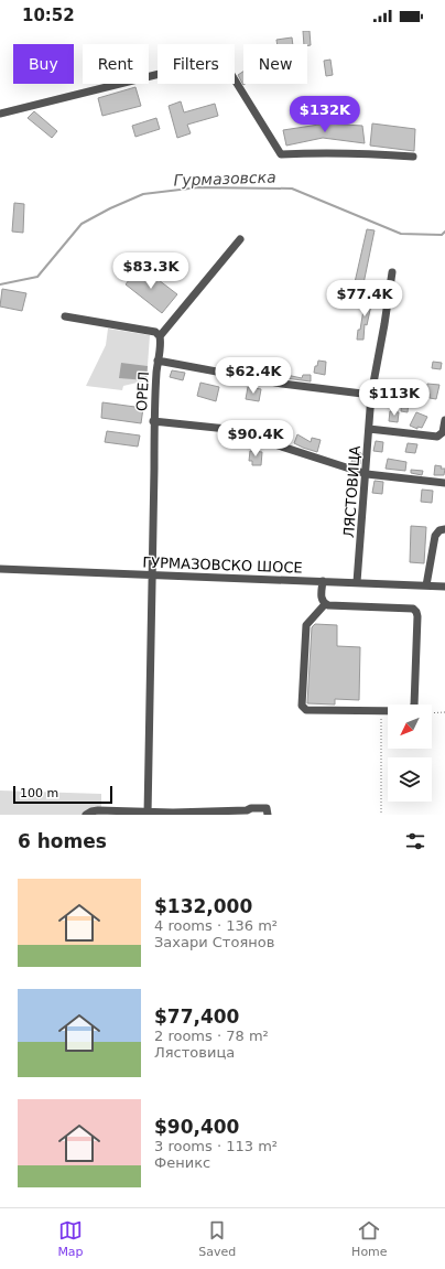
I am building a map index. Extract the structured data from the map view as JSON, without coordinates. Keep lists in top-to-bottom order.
{
  "streets": {
    "street": ["ОРЕЛ", "ЛЯСТОВИЦА", "ГУРМАЗОВСКО ШОСЕ"]
  },
  "crossings": [
    ["ОРЕЛ", "ГУРМАЗОВСКО ШОСЕ"],
    ["ЛЯСТОВИЦА", "ГУРМАЗОВСКО ШОСЕ"]
  ],
  "water": ["Гурмазовска"],
  "scale_bar": "100 m",
  "north": "bottom left",
  "page": {
    "status": "10:52",
    "chip": [
      "Buy",
      "Rent",
      "Filters",
      "New"
    ],
    "price": [
      "$132K",
      "$83.3K",
      "$77.4K",
      "$62.4K",
      "$113K",
      "$90.4K"
    ],
    "scale": "100 m",
    "heading": "6 homes",
    "list": [
      {
        "name": "$132,000",
        "note": "4 rooms · 136 m² · Захари Стоянов"
      },
      {
        "name": "$77,400",
        "note": "2 rooms · 78 m² · Лястовица"
      },
      {
        "name": "$90,400",
        "note": "3 rooms · 113 m² · Феникс"
      }
    ],
    "tabs": ["Map", "Saved", "Home"]
  }
}
